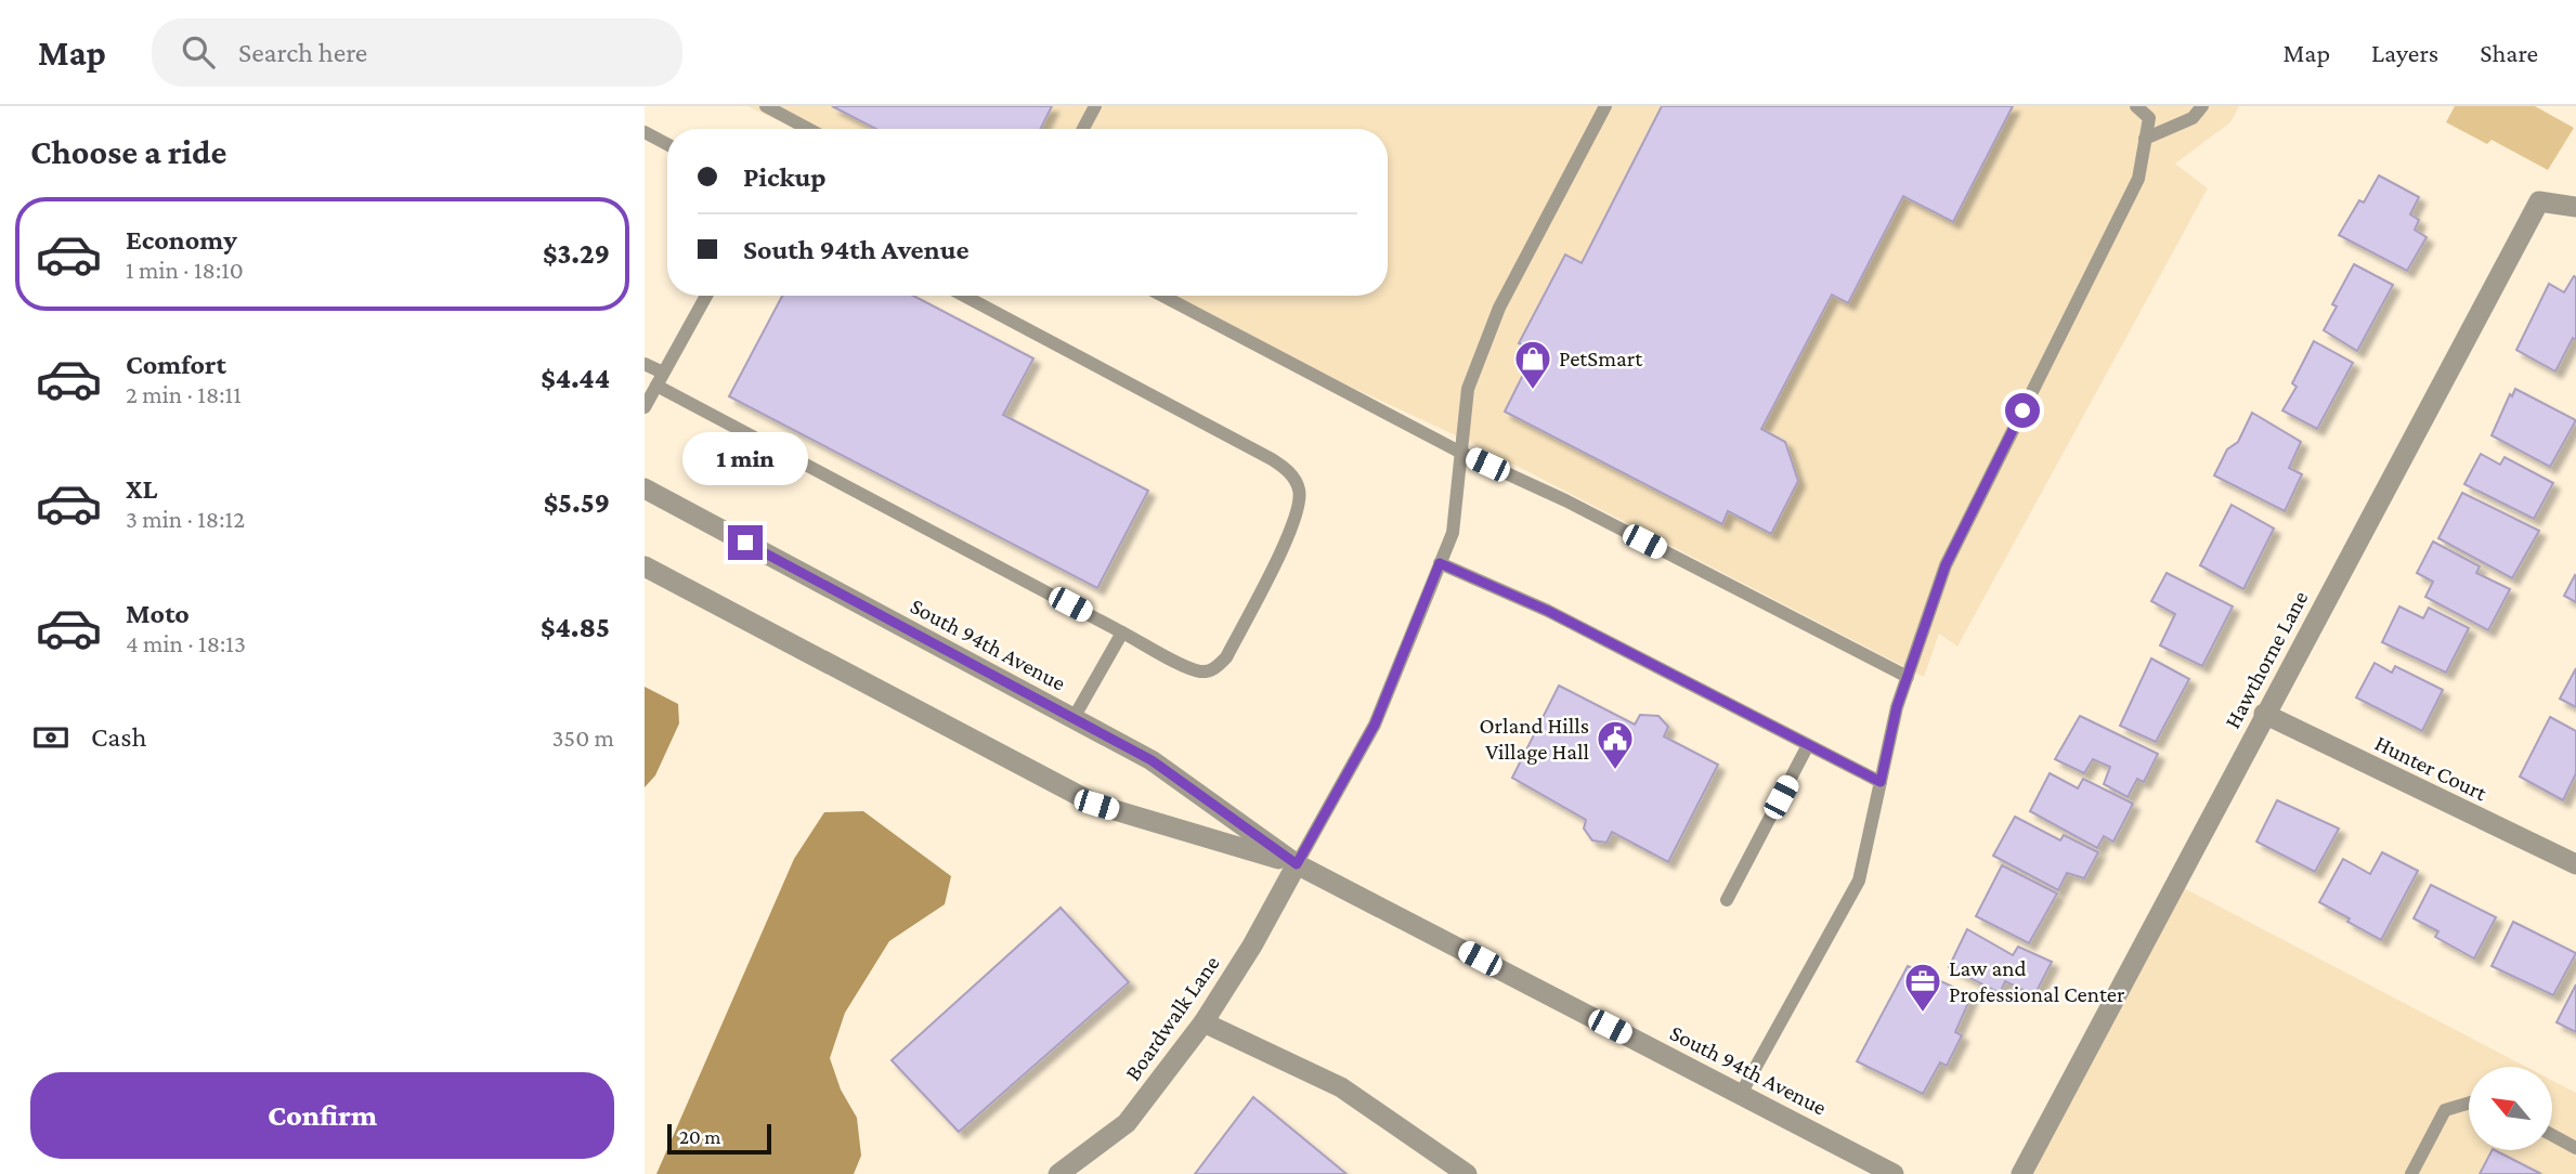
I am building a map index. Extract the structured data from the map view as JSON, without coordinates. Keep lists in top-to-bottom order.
{
  "streets": {
    "street": [
      "South 94th Avenue",
      "Hawthorne Lane",
      "Hunter Court",
      "Boardwalk Lane"
    ]
  },
  "crossings": [
    ["South 94th Avenue", "Boardwalk Lane"],
    ["Hawthorne Lane", "Hunter Court"]
  ],
  "places": {
    "shop": ["PetSmart"],
    "public building": ["Orland Hills Village Hall"],
    "office": ["Law and Professional Center"]
  },
  "scale_bar": "20 m",
  "north": "top left",
  "page": {
    "header": "Map",
    "search": "Search here",
    "nav": ["Map", "Layers", "Share"],
    "heading": "Choose a ride",
    "banner": ["Pickup", "South 94th Avenue"],
    "list": [
      {
        "name": "Economy",
        "note": "1 min · 18:10",
        "value": "$3.29"
      },
      {
        "name": "Comfort",
        "note": "2 min · 18:11",
        "value": "$4.44"
      },
      {
        "name": "XL",
        "note": "3 min · 18:12",
        "value": "$5.59"
      },
      {
        "name": "Moto",
        "note": "4 min · 18:13",
        "value": "$4.85"
      }
    ],
    "bubble": "1 min",
    "pay": ["Cash", "350 m"],
    "buttons": "Confirm",
    "scale": "20 m"
  }
}
